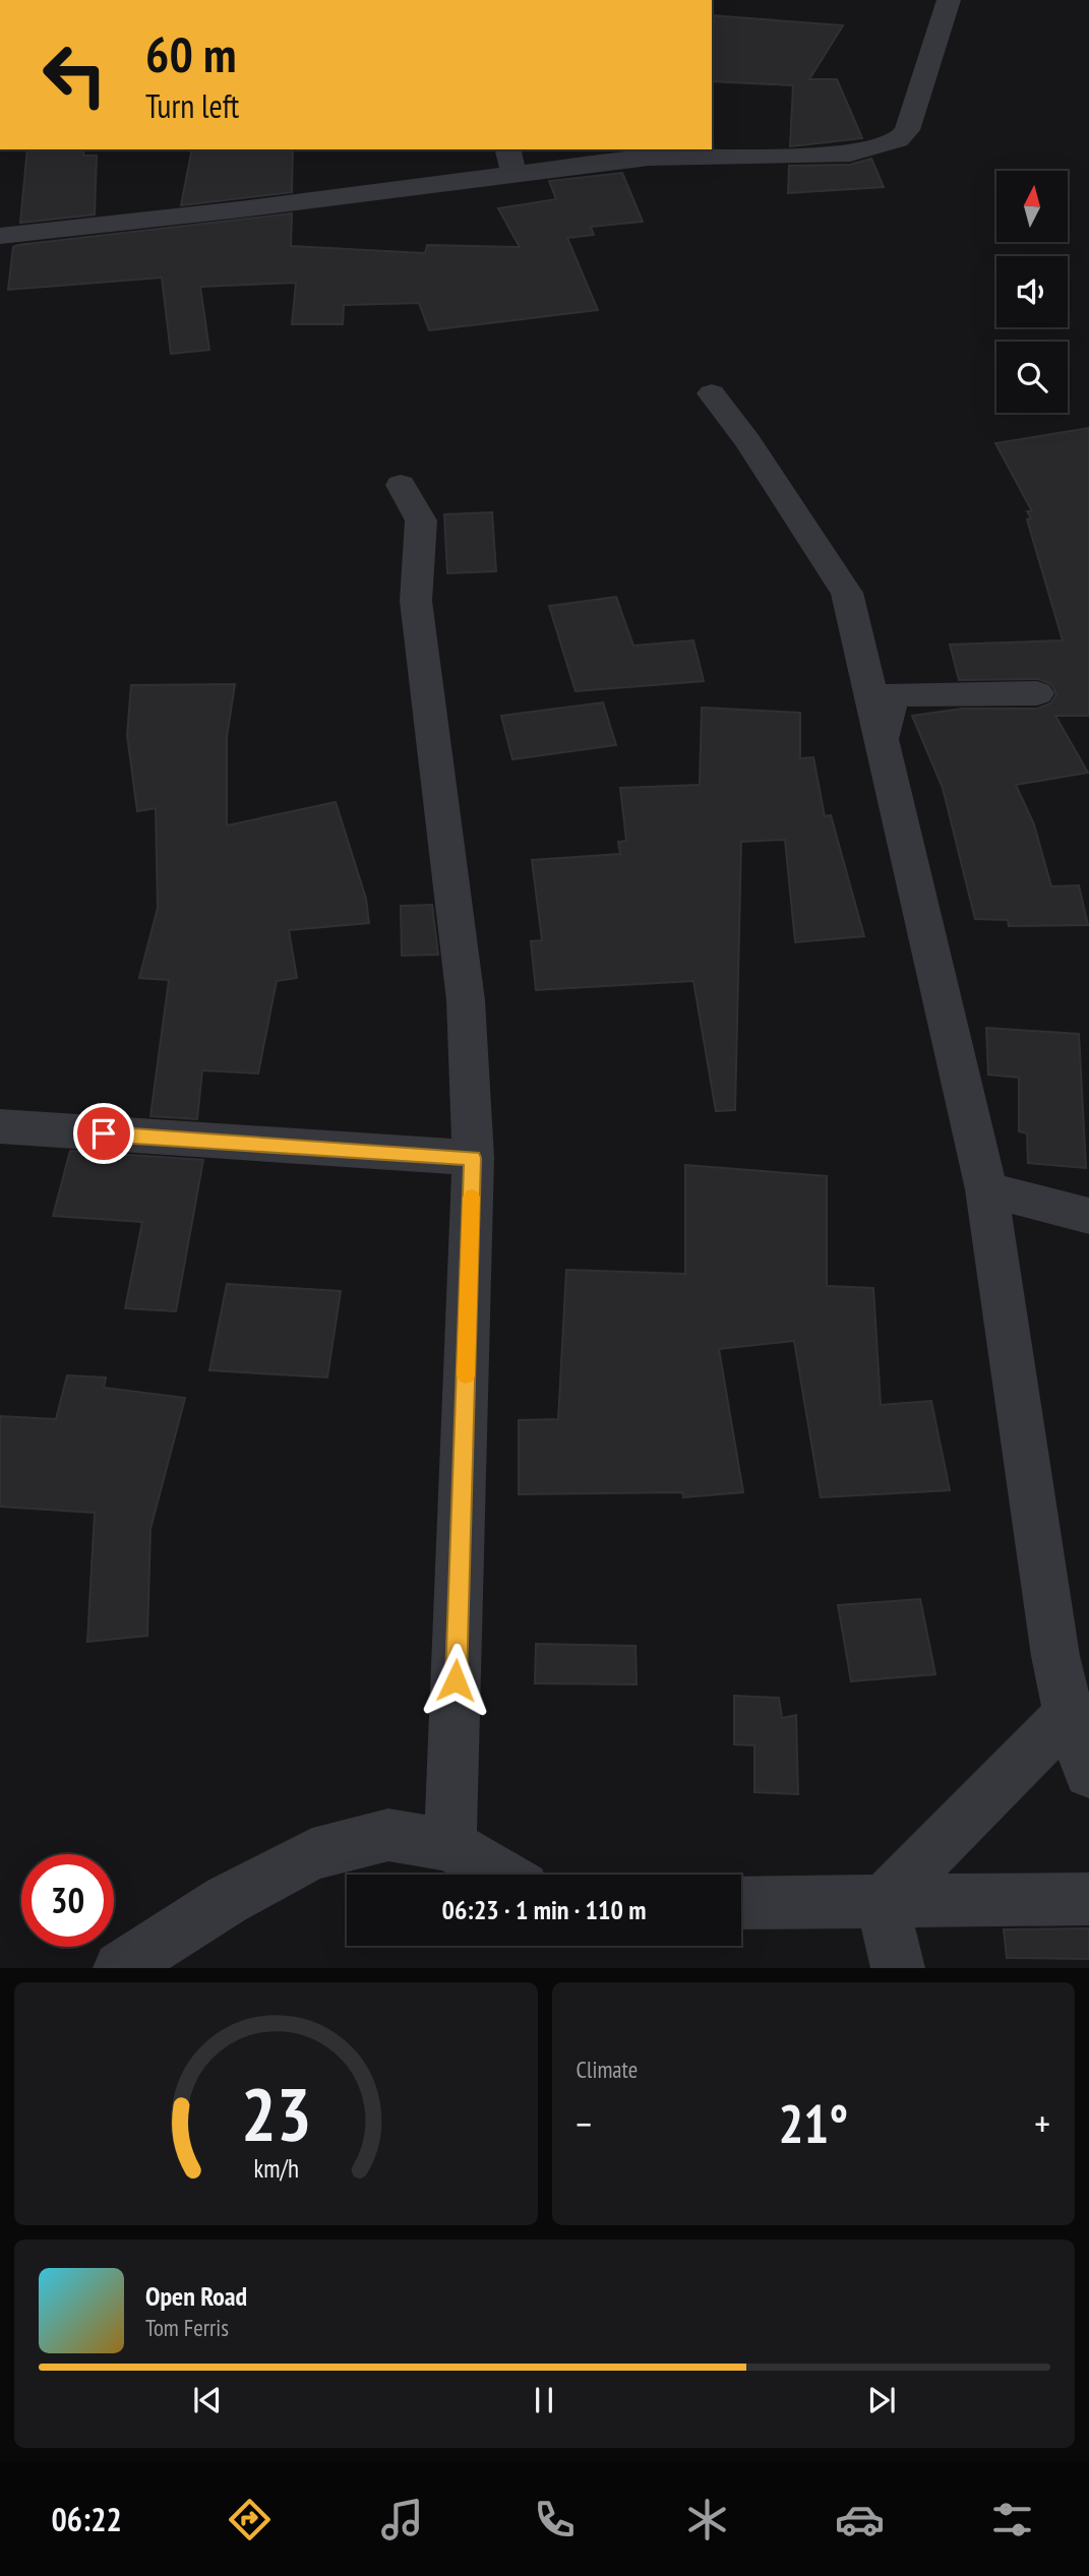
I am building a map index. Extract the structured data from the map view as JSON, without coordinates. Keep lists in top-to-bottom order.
{
  "north": "top",
  "page": {
    "turn": ["60 m", "Turn left"],
    "limit": "30",
    "trip": "06:23 · 1 min · 110 m",
    "tile": "Climate",
    "heat": ["−", "21°", "+"],
    "song": ["Open Road", "Tom Ferris"],
    "tabs": "06:22",
    "gauge": ["23", "km/h"]
  }
}
